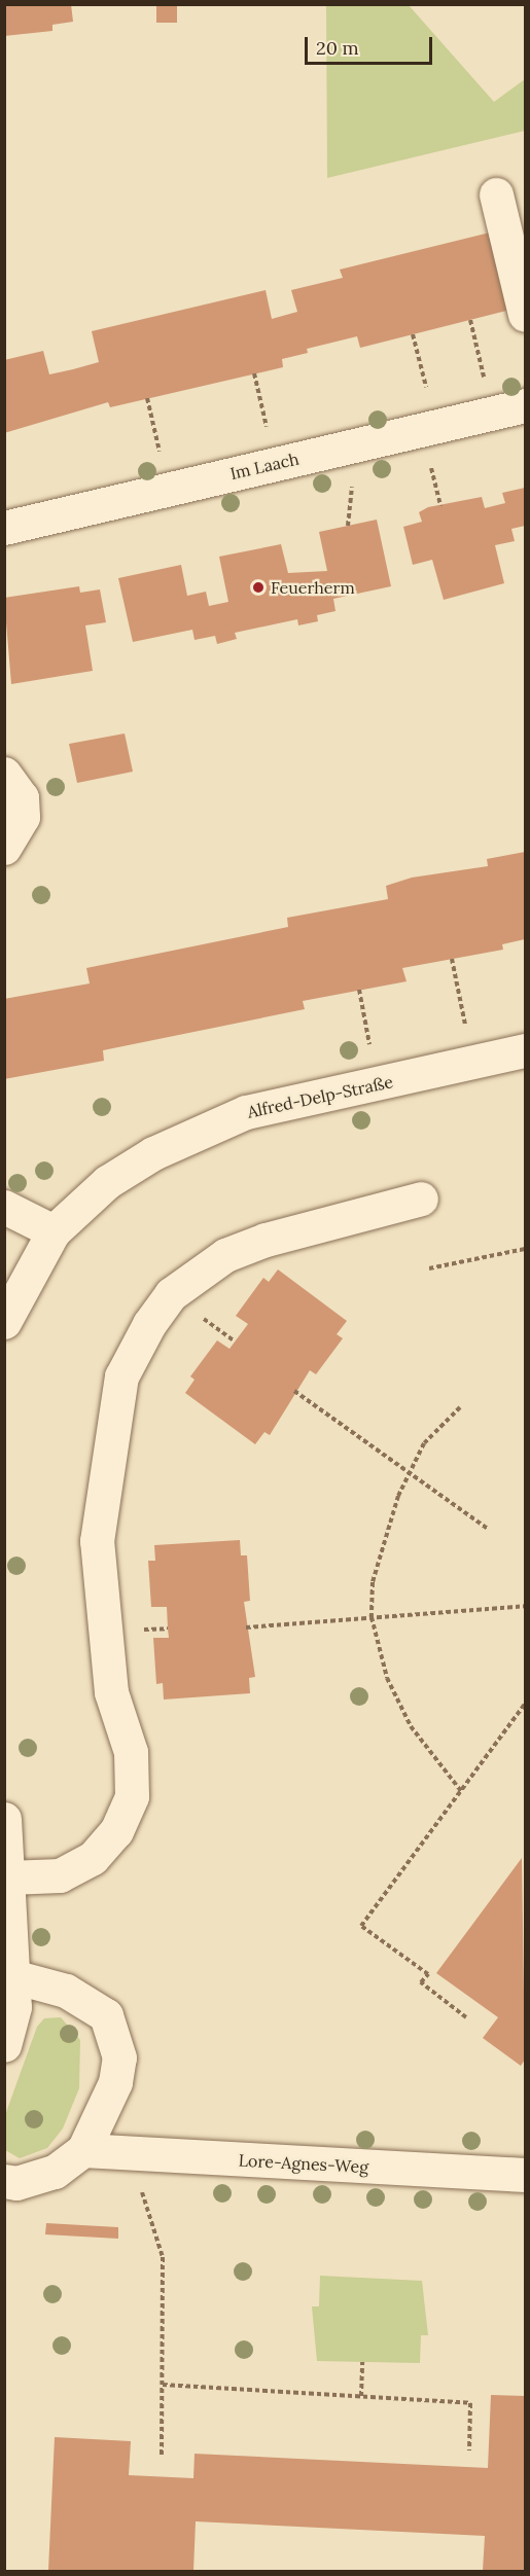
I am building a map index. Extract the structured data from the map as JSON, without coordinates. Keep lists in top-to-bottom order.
{
  "streets": {
    "street": ["Im Laach", "Alfred-Delp-Straße", "Lore-Agnes-Weg"]
  },
  "places": ["Feuerherm"],
  "scale_bar": "20 m"
}
